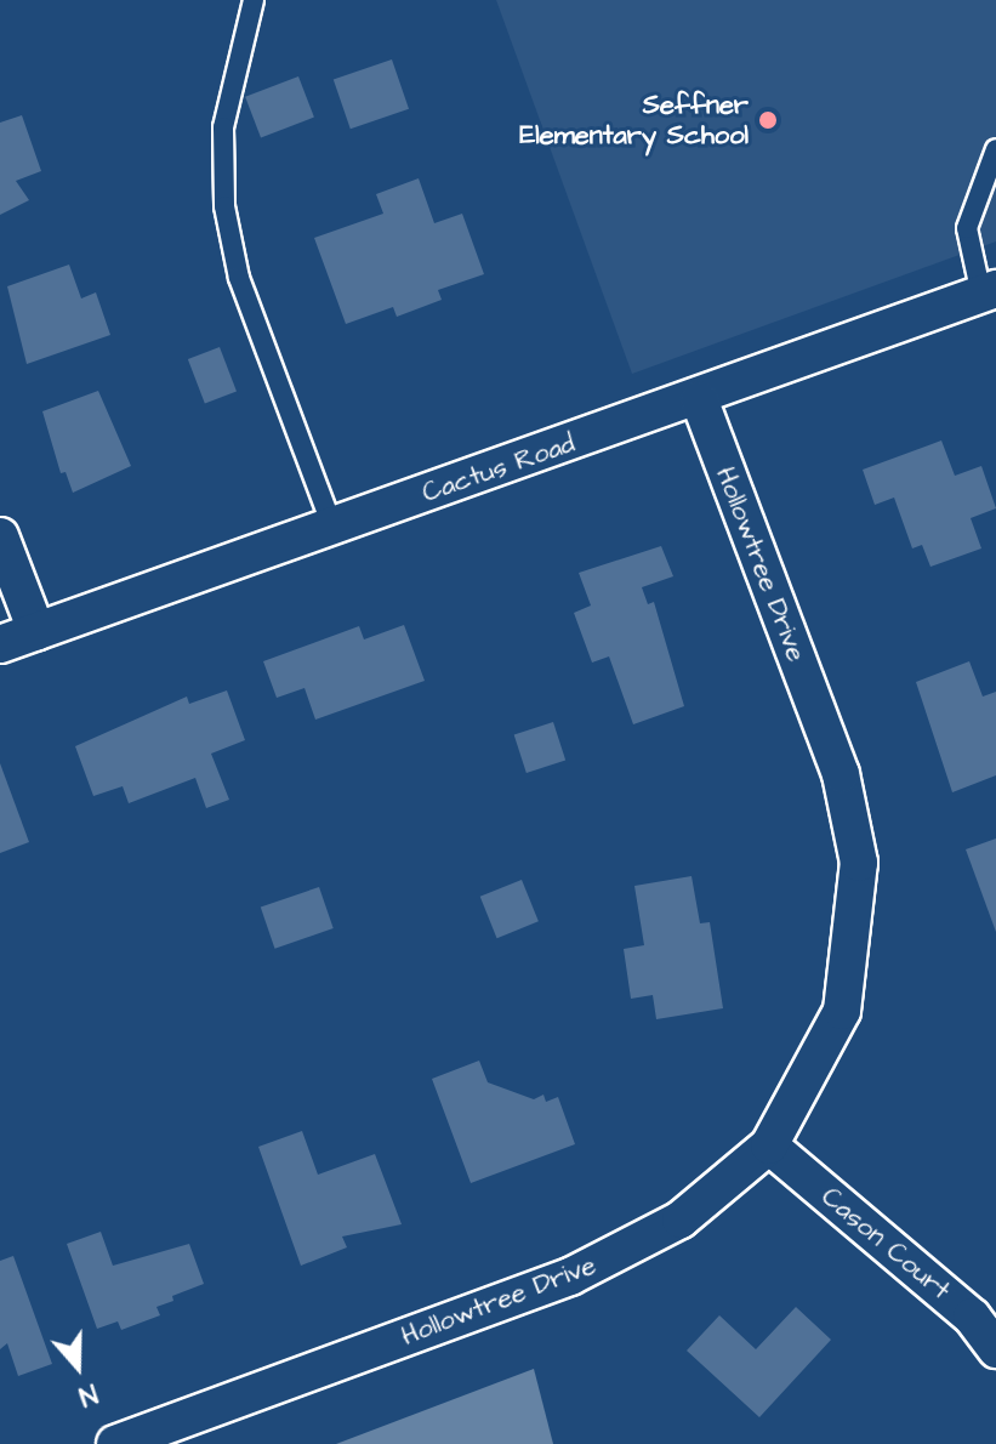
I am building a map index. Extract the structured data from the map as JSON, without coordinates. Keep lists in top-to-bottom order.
{
  "streets": {
    "street": ["Cactus Road", "Hollowtree Drive", "Cason Court"]
  },
  "crossings": [
    ["Cactus Road", "Hollowtree Drive"],
    ["Hollowtree Drive", "Cason Court"]
  ],
  "places": ["Seffner Elementary School"],
  "north": "bottom"
}
